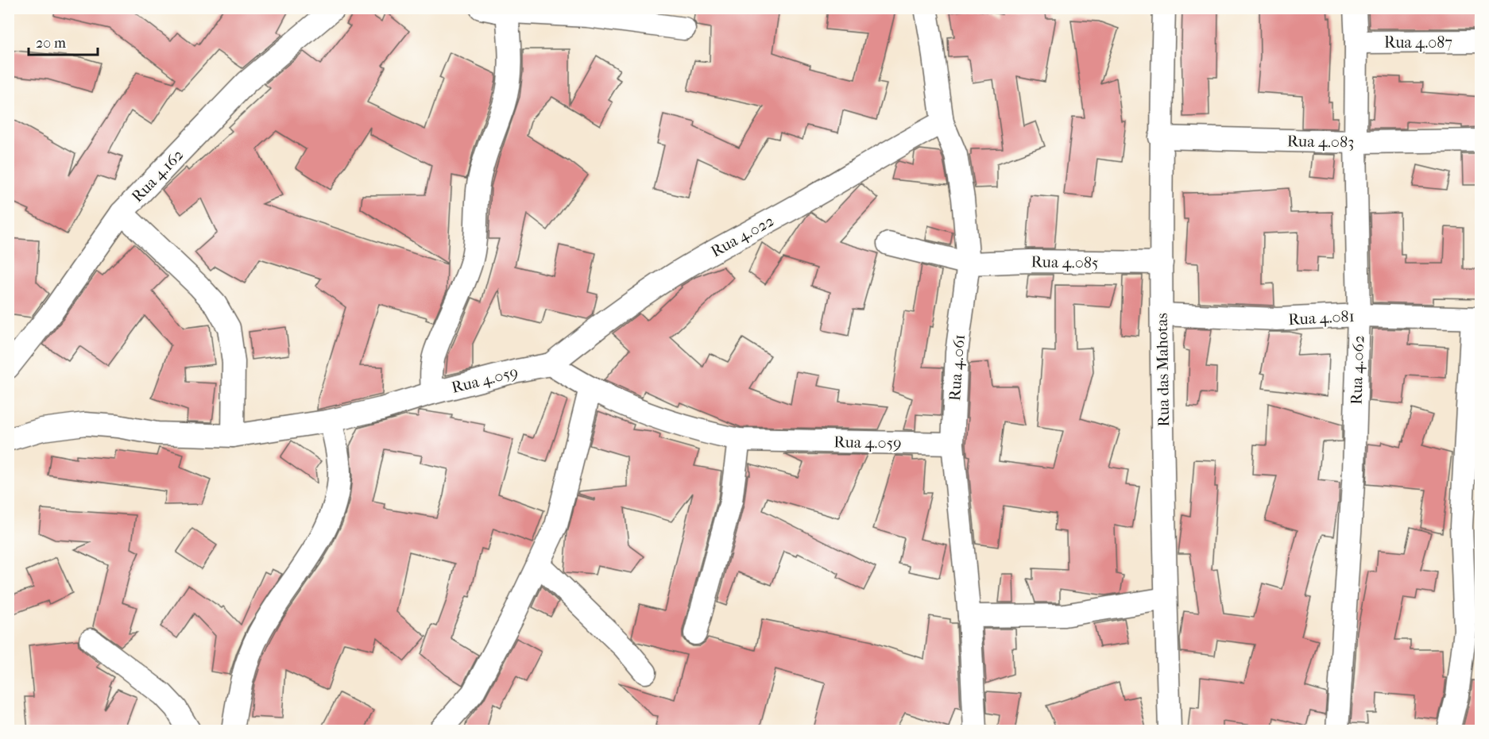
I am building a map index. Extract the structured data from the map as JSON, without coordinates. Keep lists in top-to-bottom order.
{
  "streets": {
    "street": [
      "Rua 4.087",
      "Rua 4.083",
      "Rua 4.162",
      "Rua 4.022",
      "Rua 4.085",
      "Rua 4.081",
      "Rua 4.061",
      "Rua das Mahotas",
      "Rua 4.062",
      "Rua 4.059"
    ]
  },
  "crossings": [
    ["Rua 4.087", "Rua 4.062"],
    ["Rua 4.083", "Rua das Mahotas"],
    ["Rua 4.083", "Rua 4.062"],
    ["Rua 4.022", "Rua 4.061"],
    ["Rua 4.022", "Rua 4.059"],
    ["Rua 4.085", "Rua 4.061"],
    ["Rua 4.085", "Rua das Mahotas"],
    ["Rua 4.081", "Rua das Mahotas"],
    ["Rua 4.081", "Rua 4.062"],
    ["Rua 4.061", "Rua 4.059"]
  ],
  "scale_bar": "20 m"
}
